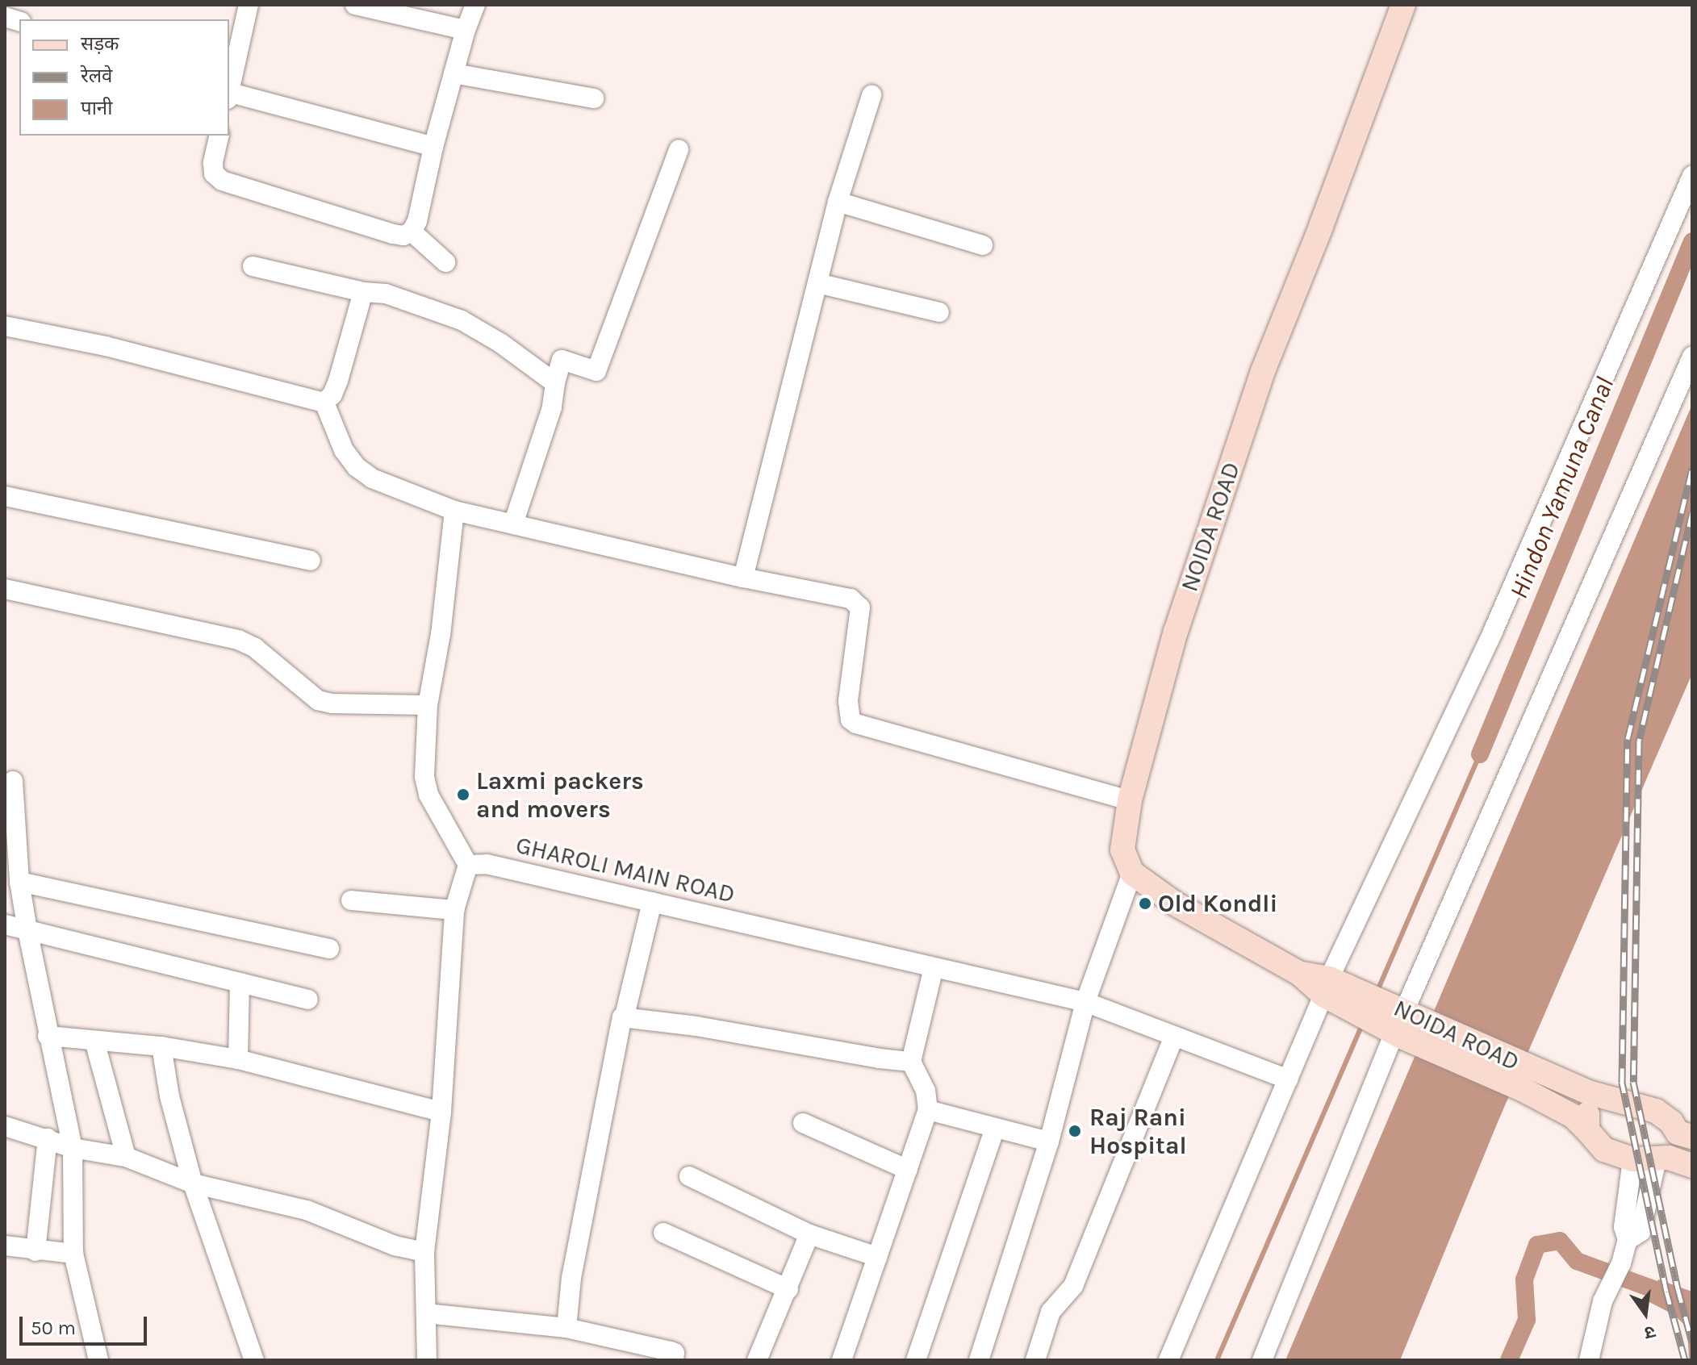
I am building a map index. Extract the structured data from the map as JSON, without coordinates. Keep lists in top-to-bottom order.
{
  "streets": {
    "main road": ["NOIDA ROAD"],
    "street": ["GHAROLI MAIN ROAD"]
  },
  "water": ["Hindon Yamuna Canal"],
  "places": ["Laxmi packers and movers", "Old Kondli", "Raj Rani Hospital"],
  "legend": ["सड़क", "रेलवे", "पानी"],
  "scale_bar": "50 m",
  "north": "bottom"
}
